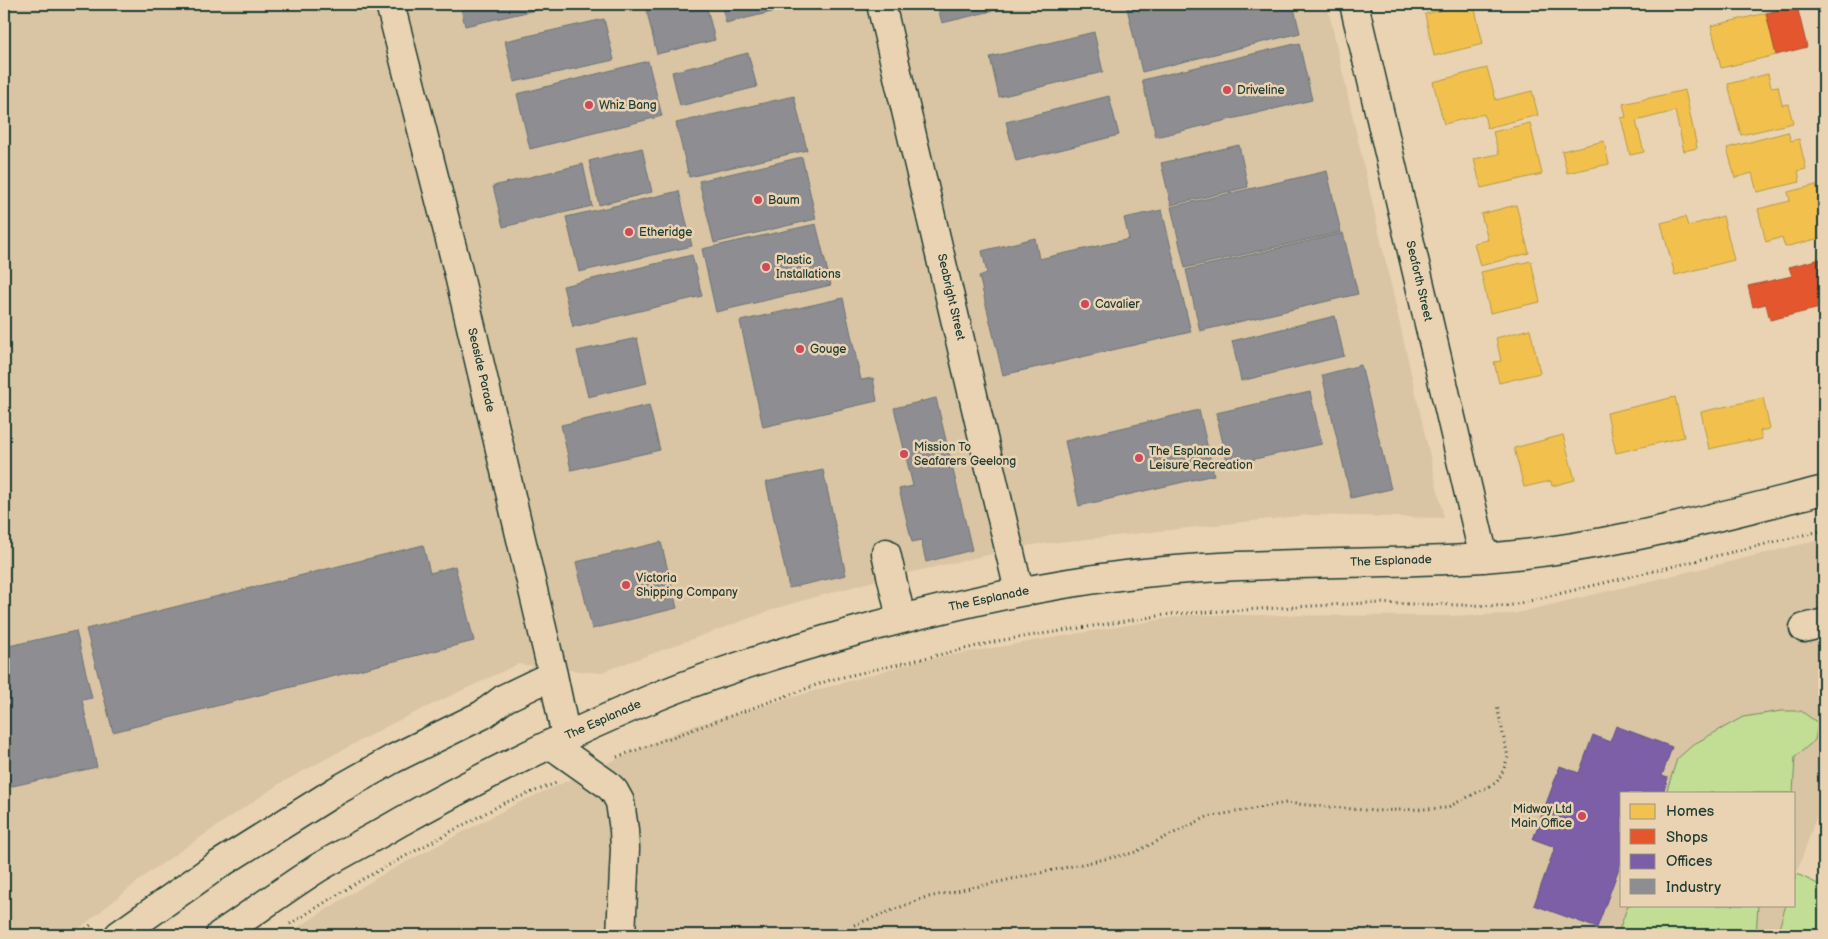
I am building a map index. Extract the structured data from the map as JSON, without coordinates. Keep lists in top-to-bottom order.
{
  "streets": {
    "street": [
      "Seaforth Street",
      "Seabright Street",
      "Seaside Parade",
      "The Esplanade"
    ]
  },
  "crossings": [
    ["Seaforth Street", "The Esplanade"],
    ["Seabright Street", "The Esplanade"],
    ["Seaside Parade", "The Esplanade"]
  ],
  "places": [
    "Driveline",
    "Whiz Bang",
    "Baum",
    "Etheridge",
    "Plastic Installations",
    "Cavalier",
    "Gouge",
    "Mission To Seafarers Geelong",
    "The Esplanade Leisure Recreation",
    "Victoria Shipping Company",
    "Midway Ltd Main Office"
  ],
  "legend": [
    "Homes",
    "Shops",
    "Offices",
    "Industry"
  ]
}
